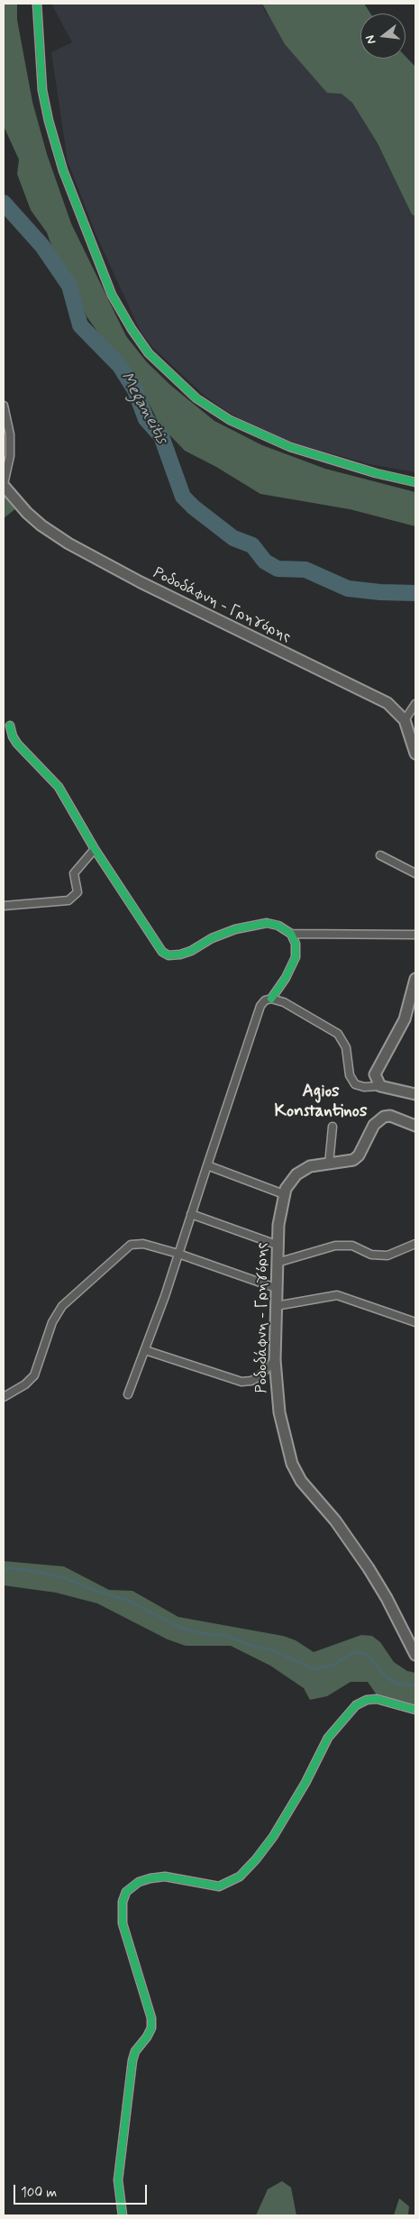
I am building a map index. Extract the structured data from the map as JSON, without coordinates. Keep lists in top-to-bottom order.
{
  "streets": {
    "main road": ["Ροδοδάφνη - Γρηγόρης"]
  },
  "districts": ["Agios Konstantinos"],
  "water": ["Meganeitis"],
  "scale_bar": "100 m",
  "north": "left"
}
